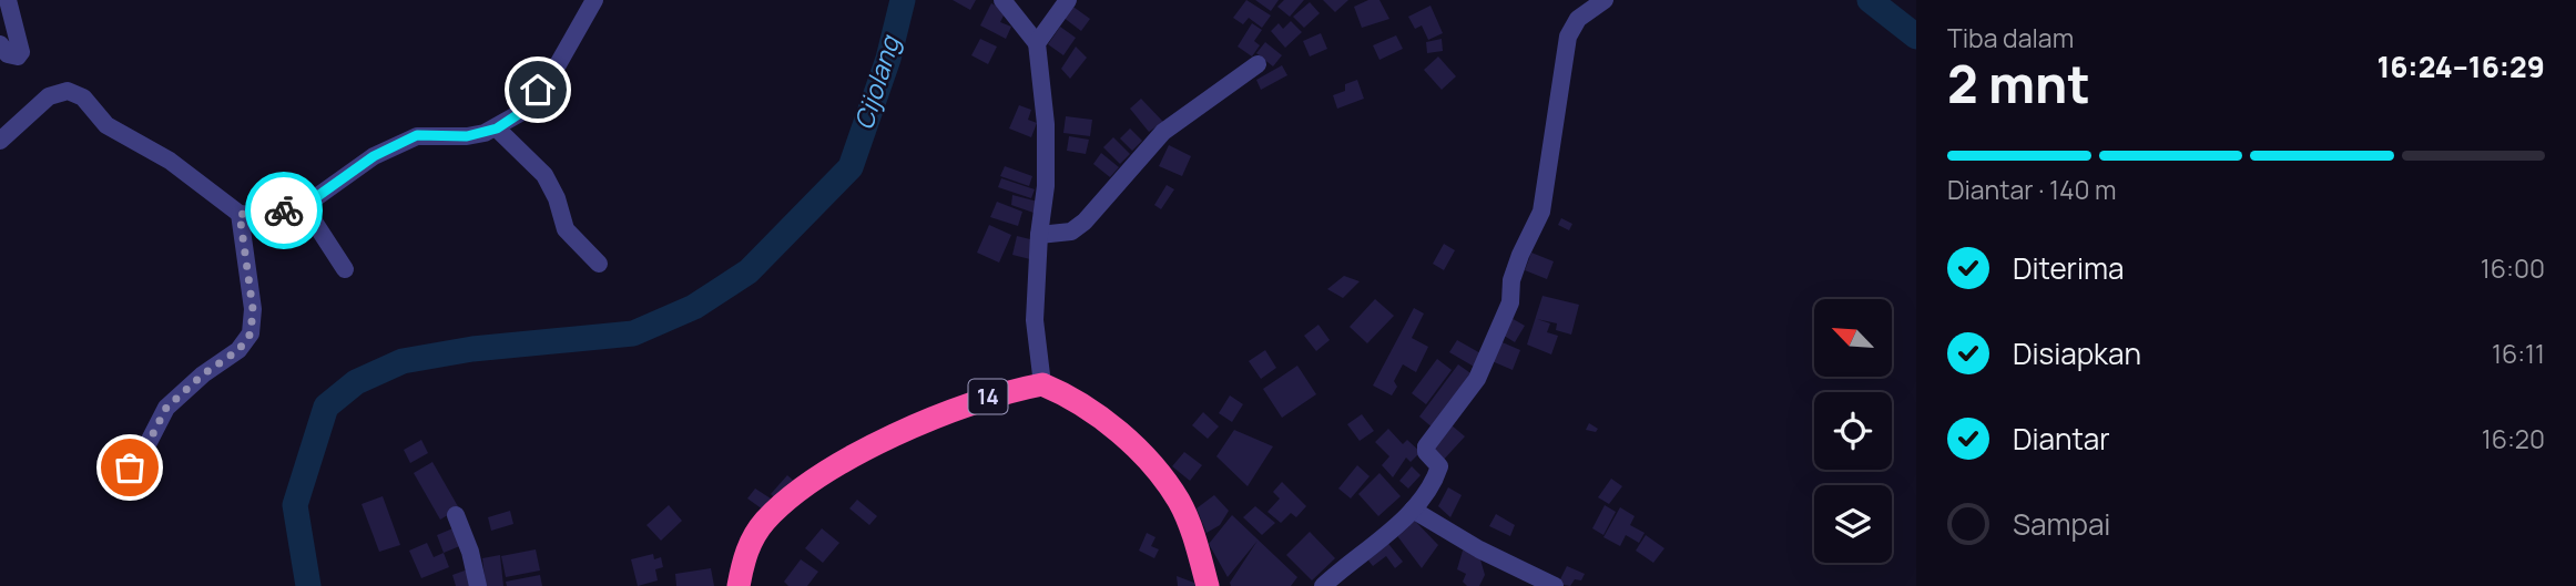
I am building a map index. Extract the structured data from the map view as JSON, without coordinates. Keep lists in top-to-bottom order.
{
  "streets": {
    "highway": ["14"]
  },
  "water": ["Cijolang"],
  "north": "top left",
  "page": {
    "heading": ["2 mnt", "Tiba dalam", "16:24–16:29"],
    "bar": "Diantar · 140 m",
    "list": [
      ["Diterima", "16:00"],
      ["Disiapkan", "16:11"],
      ["Diantar", "16:20"],
      "Sampai"
    ]
  }
}
